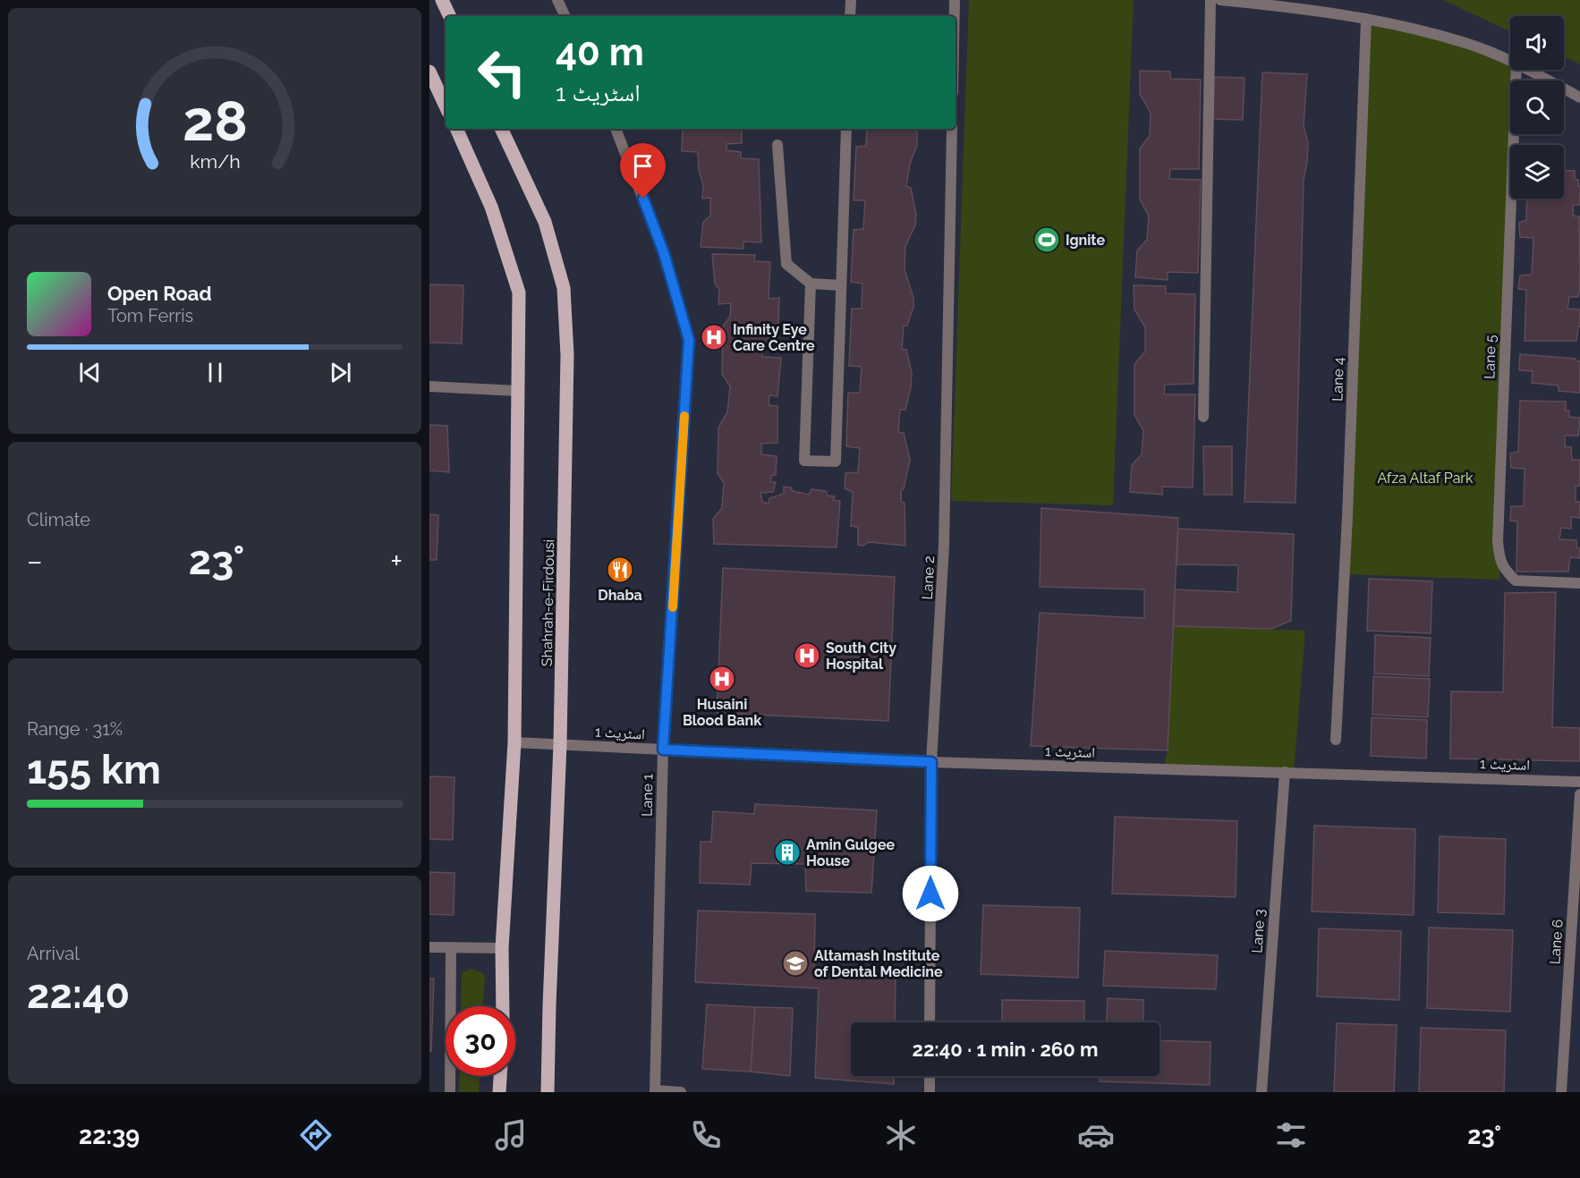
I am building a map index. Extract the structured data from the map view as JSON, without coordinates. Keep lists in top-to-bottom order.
{
  "streets": {
    "main road": ["Shahrah-e-Firdousi"],
    "street": [
      "Lane 5",
      "Lane 4",
      "Lane 2",
      "اسٹریٹ 1",
      "Lane 1",
      "Lane 3",
      "Lane 6"
    ]
  },
  "crossings": [
    ["Lane 2", "اسٹریٹ 1"],
    ["Shahrah-e-Firdousi", "اسٹریٹ 1"],
    ["اسٹریٹ 1", "Lane 1"],
    ["اسٹریٹ 1", "Lane 3"]
  ],
  "parks": ["Afza Altaf Park"],
  "places": {
    "sports": ["Ignite"],
    "hospital": ["Infinity Eye Care Centre", "South City Hospital", "Husaini Blood Bank"],
    "restaurant": ["Dhaba"],
    "building": ["Amin Gulgee House"],
    "school or university": ["Altamash Institute of Dental Medicine"]
  },
  "page": {
    "turn": ["40 m", "اسٹریٹ 1"],
    "song": ["Open Road", "Tom Ferris"],
    "tile": [
      "Climate",
      ["Range · 31%", "155 km"],
      ["Arrival", "22:40"]
    ],
    "heat": ["−", "23°", "+"],
    "limit": "30",
    "trip": "22:40 · 1 min · 260 m",
    "tabs": ["22:39", "23°"],
    "gauge": ["28", "km/h"]
  }
}
